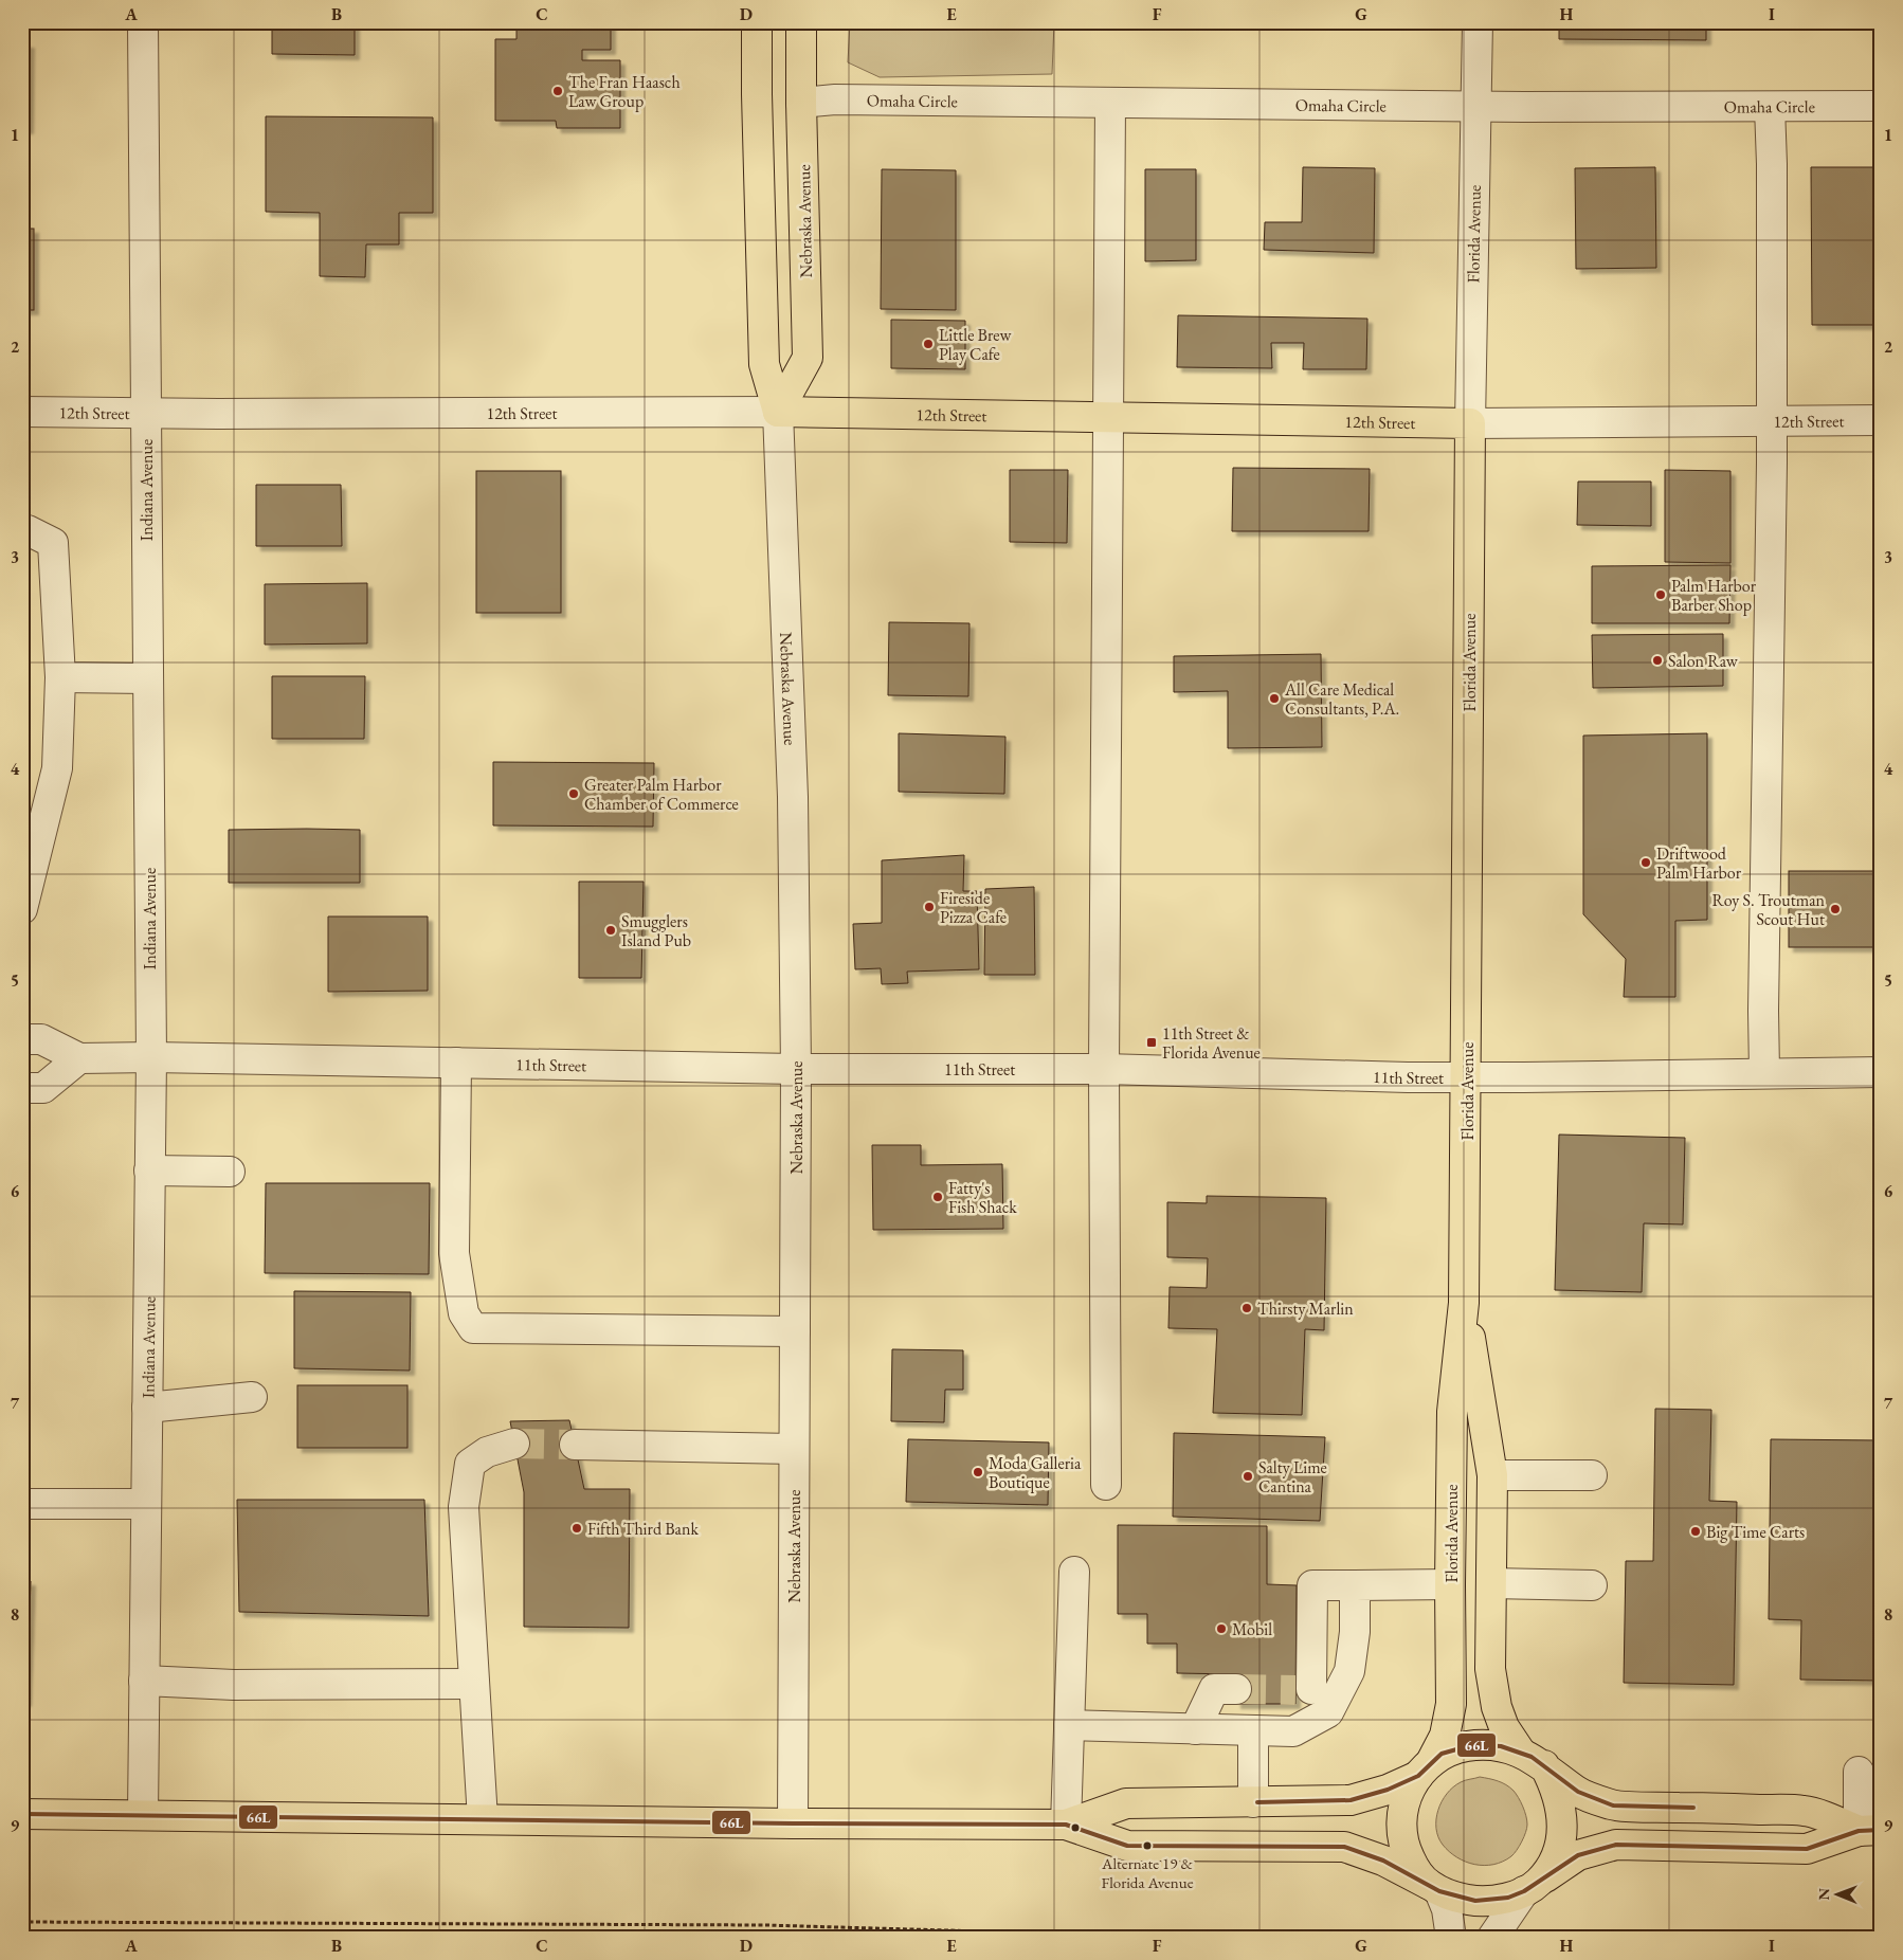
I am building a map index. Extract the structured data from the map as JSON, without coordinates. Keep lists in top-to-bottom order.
{
  "streets": {
    "main road": ["Nebraska Avenue", "Florida Avenue", "12th Street"],
    "street": ["Omaha Circle", "Indiana Avenue", "11th Street"]
  },
  "crossings": [
    ["Omaha Circle", "Nebraska Avenue"],
    ["Omaha Circle", "Florida Avenue"],
    ["Nebraska Avenue", "12th Street"],
    ["Nebraska Avenue", "11th Street"],
    ["Florida Avenue", "12th Street"],
    ["Florida Avenue", "11th Street"],
    ["12th Street", "Indiana Avenue"],
    ["Indiana Avenue", "11th Street"]
  ],
  "places": {
    "other": [
      "The Fran Haasch Law Group",
      "Little Brew Play Cafe",
      "Palm Harbor Barber Shop",
      "Salon Raw",
      "All Care Medical Consultants, P.A.",
      "Greater Palm Harbor Chamber of Commerce",
      "Driftwood Palm Harbor",
      "Fireside Pizza Cafe",
      "Roy S. Troutman Scout Hut",
      "Smugglers Island Pub",
      "Fatty's Fish Shack",
      "Thirsty Marlin",
      "Moda Galleria Boutique",
      "Salty Lime Cantina",
      "Fifth Third Bank",
      "Big Time Carts",
      "Mobil",
      "Alternate 19 & Florida Avenue"
    ],
    "transit": ["11th Street & Florida Avenue"]
  },
  "lines": ["transit line 66L"],
  "north": "left",
  "grid": {
    "columns": [
      "A",
      "B",
      "C",
      "D",
      "E",
      "F",
      "G",
      "H",
      "I"
    ],
    "rows": [
      "1",
      "2",
      "3",
      "4",
      "5",
      "6",
      "7",
      "8",
      "9"
    ]
  }
}
